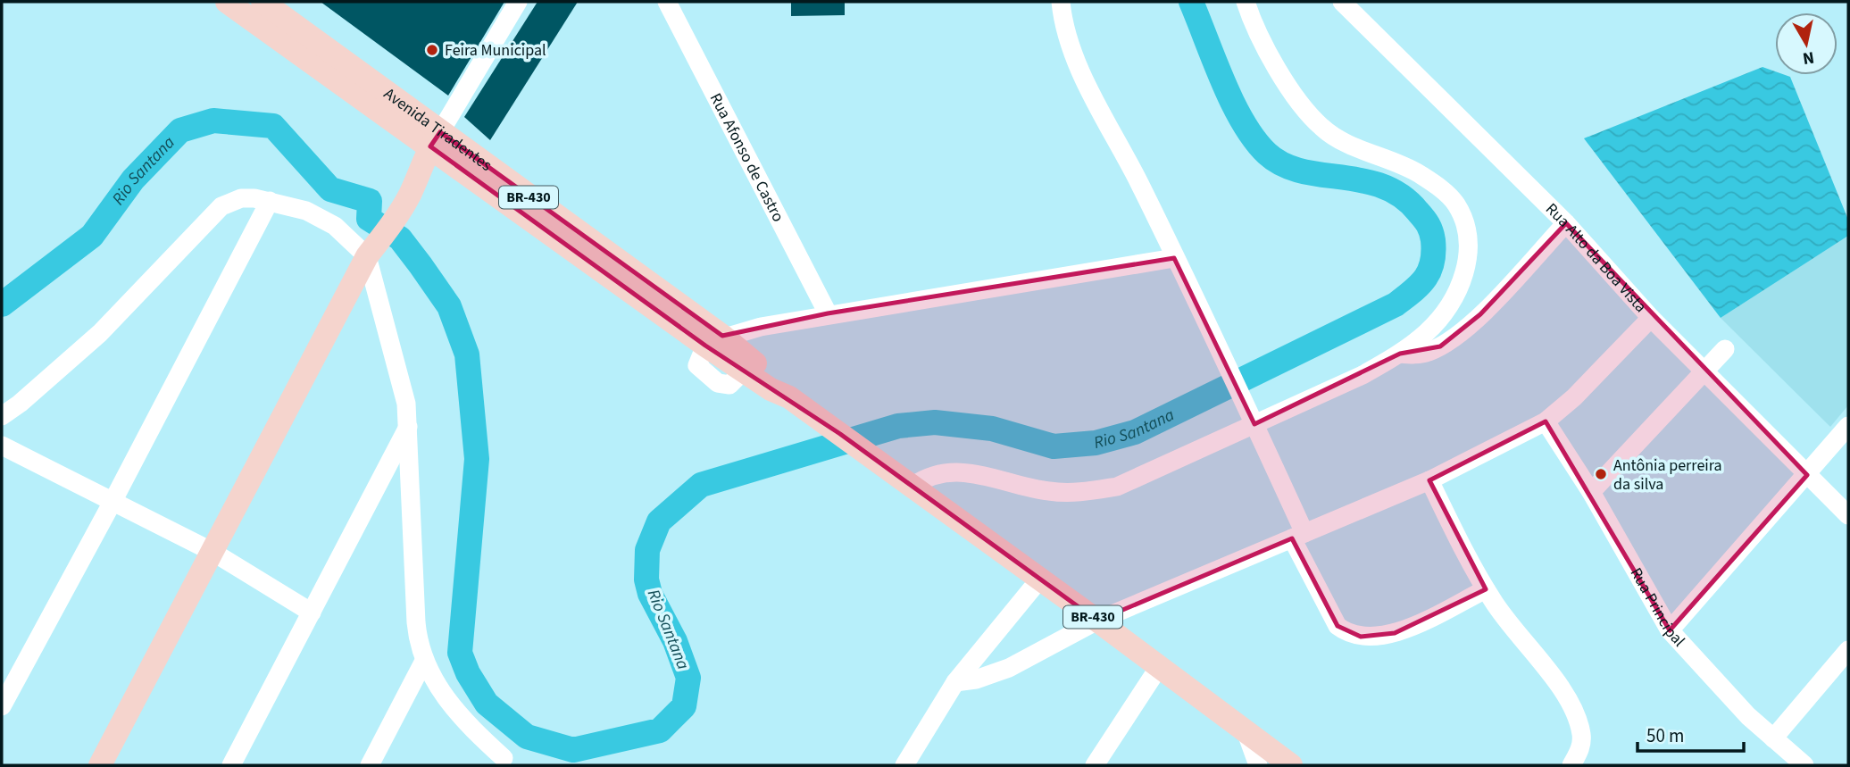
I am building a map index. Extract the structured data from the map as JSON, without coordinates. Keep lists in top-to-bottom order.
{
  "streets": {
    "main road": ["Avenida Tiradentes", "BR-430"],
    "street": ["Rua Afonso de Castro", "Rua Alto da Boa Vista", "Rua Principal"]
  },
  "crossings": [
    ["Avenida Tiradentes", "BR-430"]
  ],
  "water": ["Rio Santana"],
  "places": ["Feira Municipal", "Antônia perreira da silva"],
  "scale_bar": "50 m",
  "north": "bottom"
}
